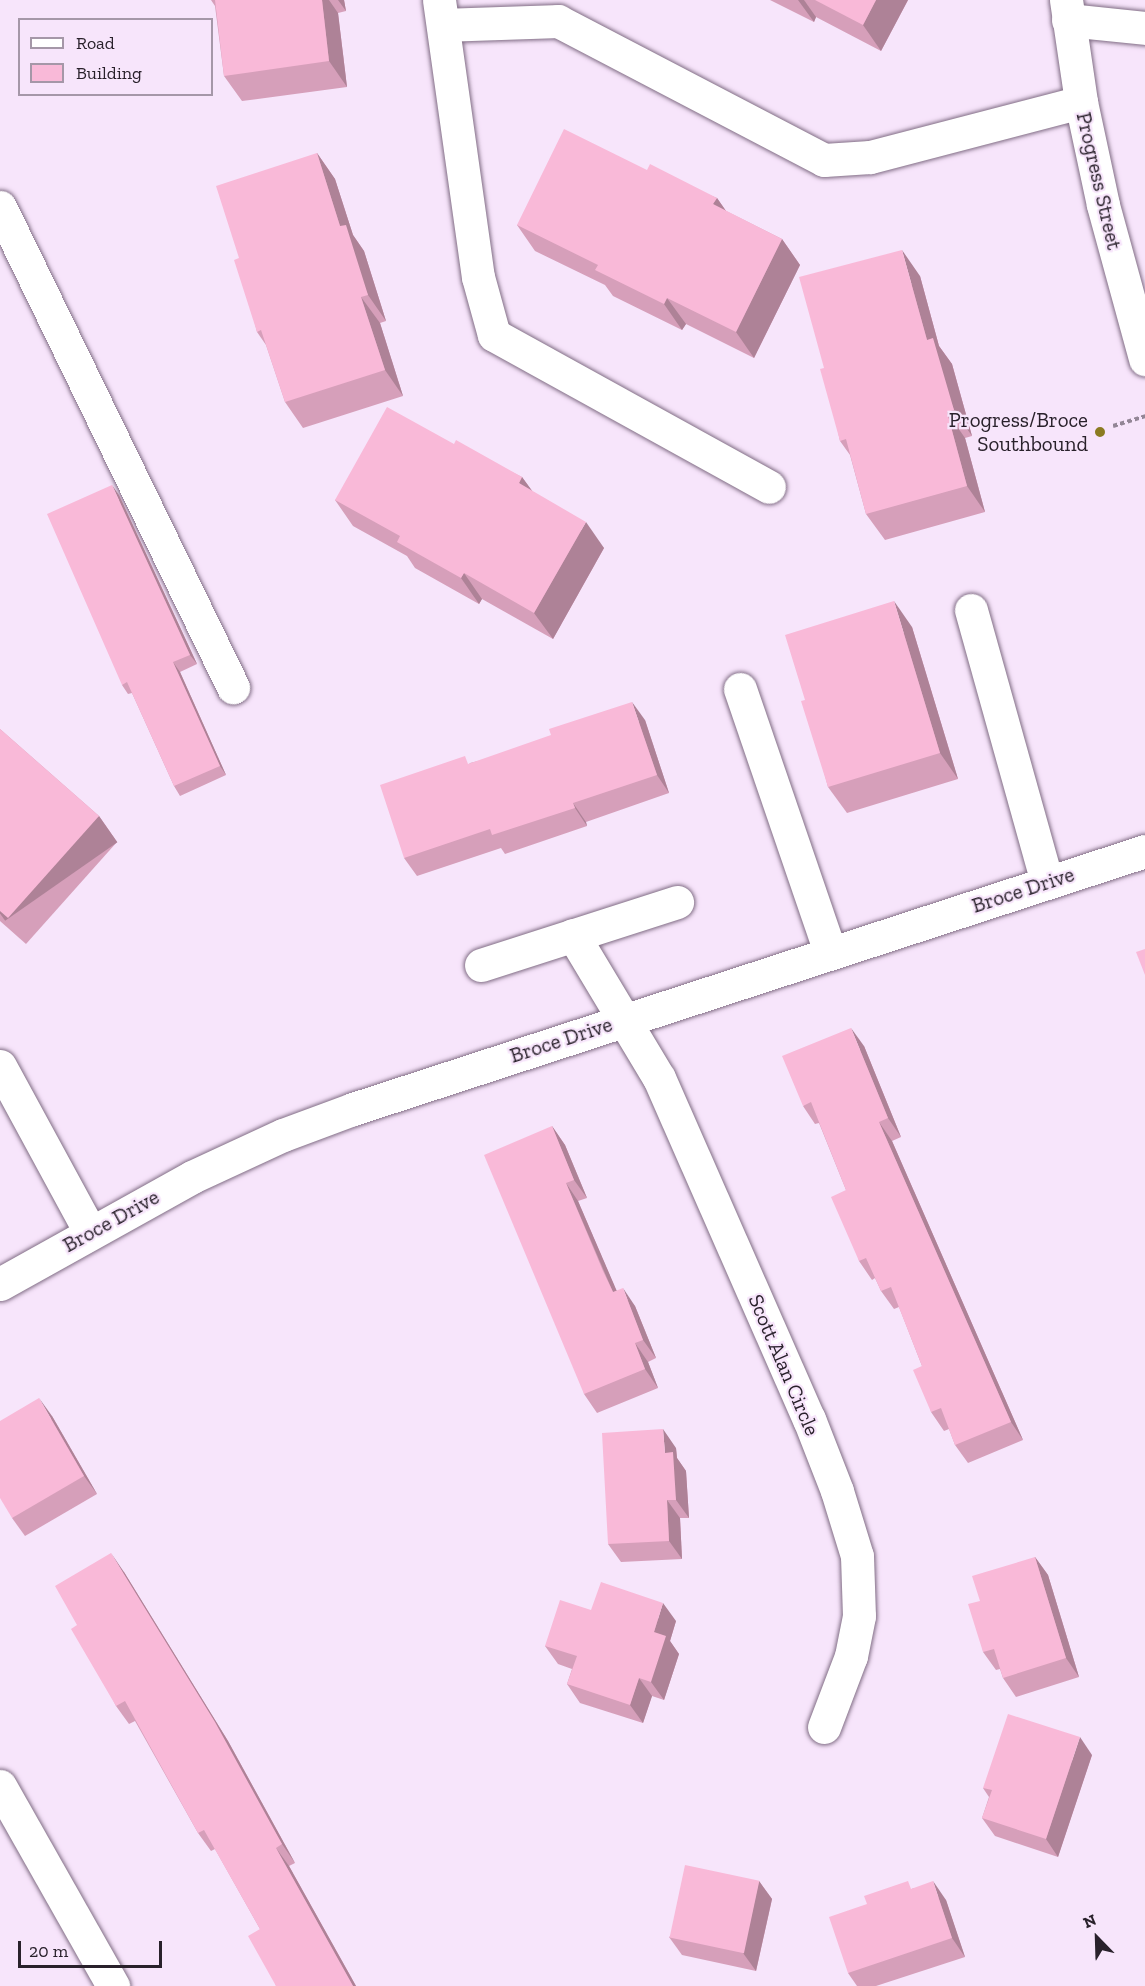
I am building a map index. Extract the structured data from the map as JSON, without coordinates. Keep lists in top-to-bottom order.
{
  "streets": {
    "street": ["Progress Street", "Broce Drive", "Scott Alan Circle"]
  },
  "crossings": [
    ["Broce Drive", "Scott Alan Circle"]
  ],
  "places": ["Progress/Broce Southbound"],
  "legend": ["Road", "Building"],
  "scale_bar": "20 m",
  "north": "top left"
}
